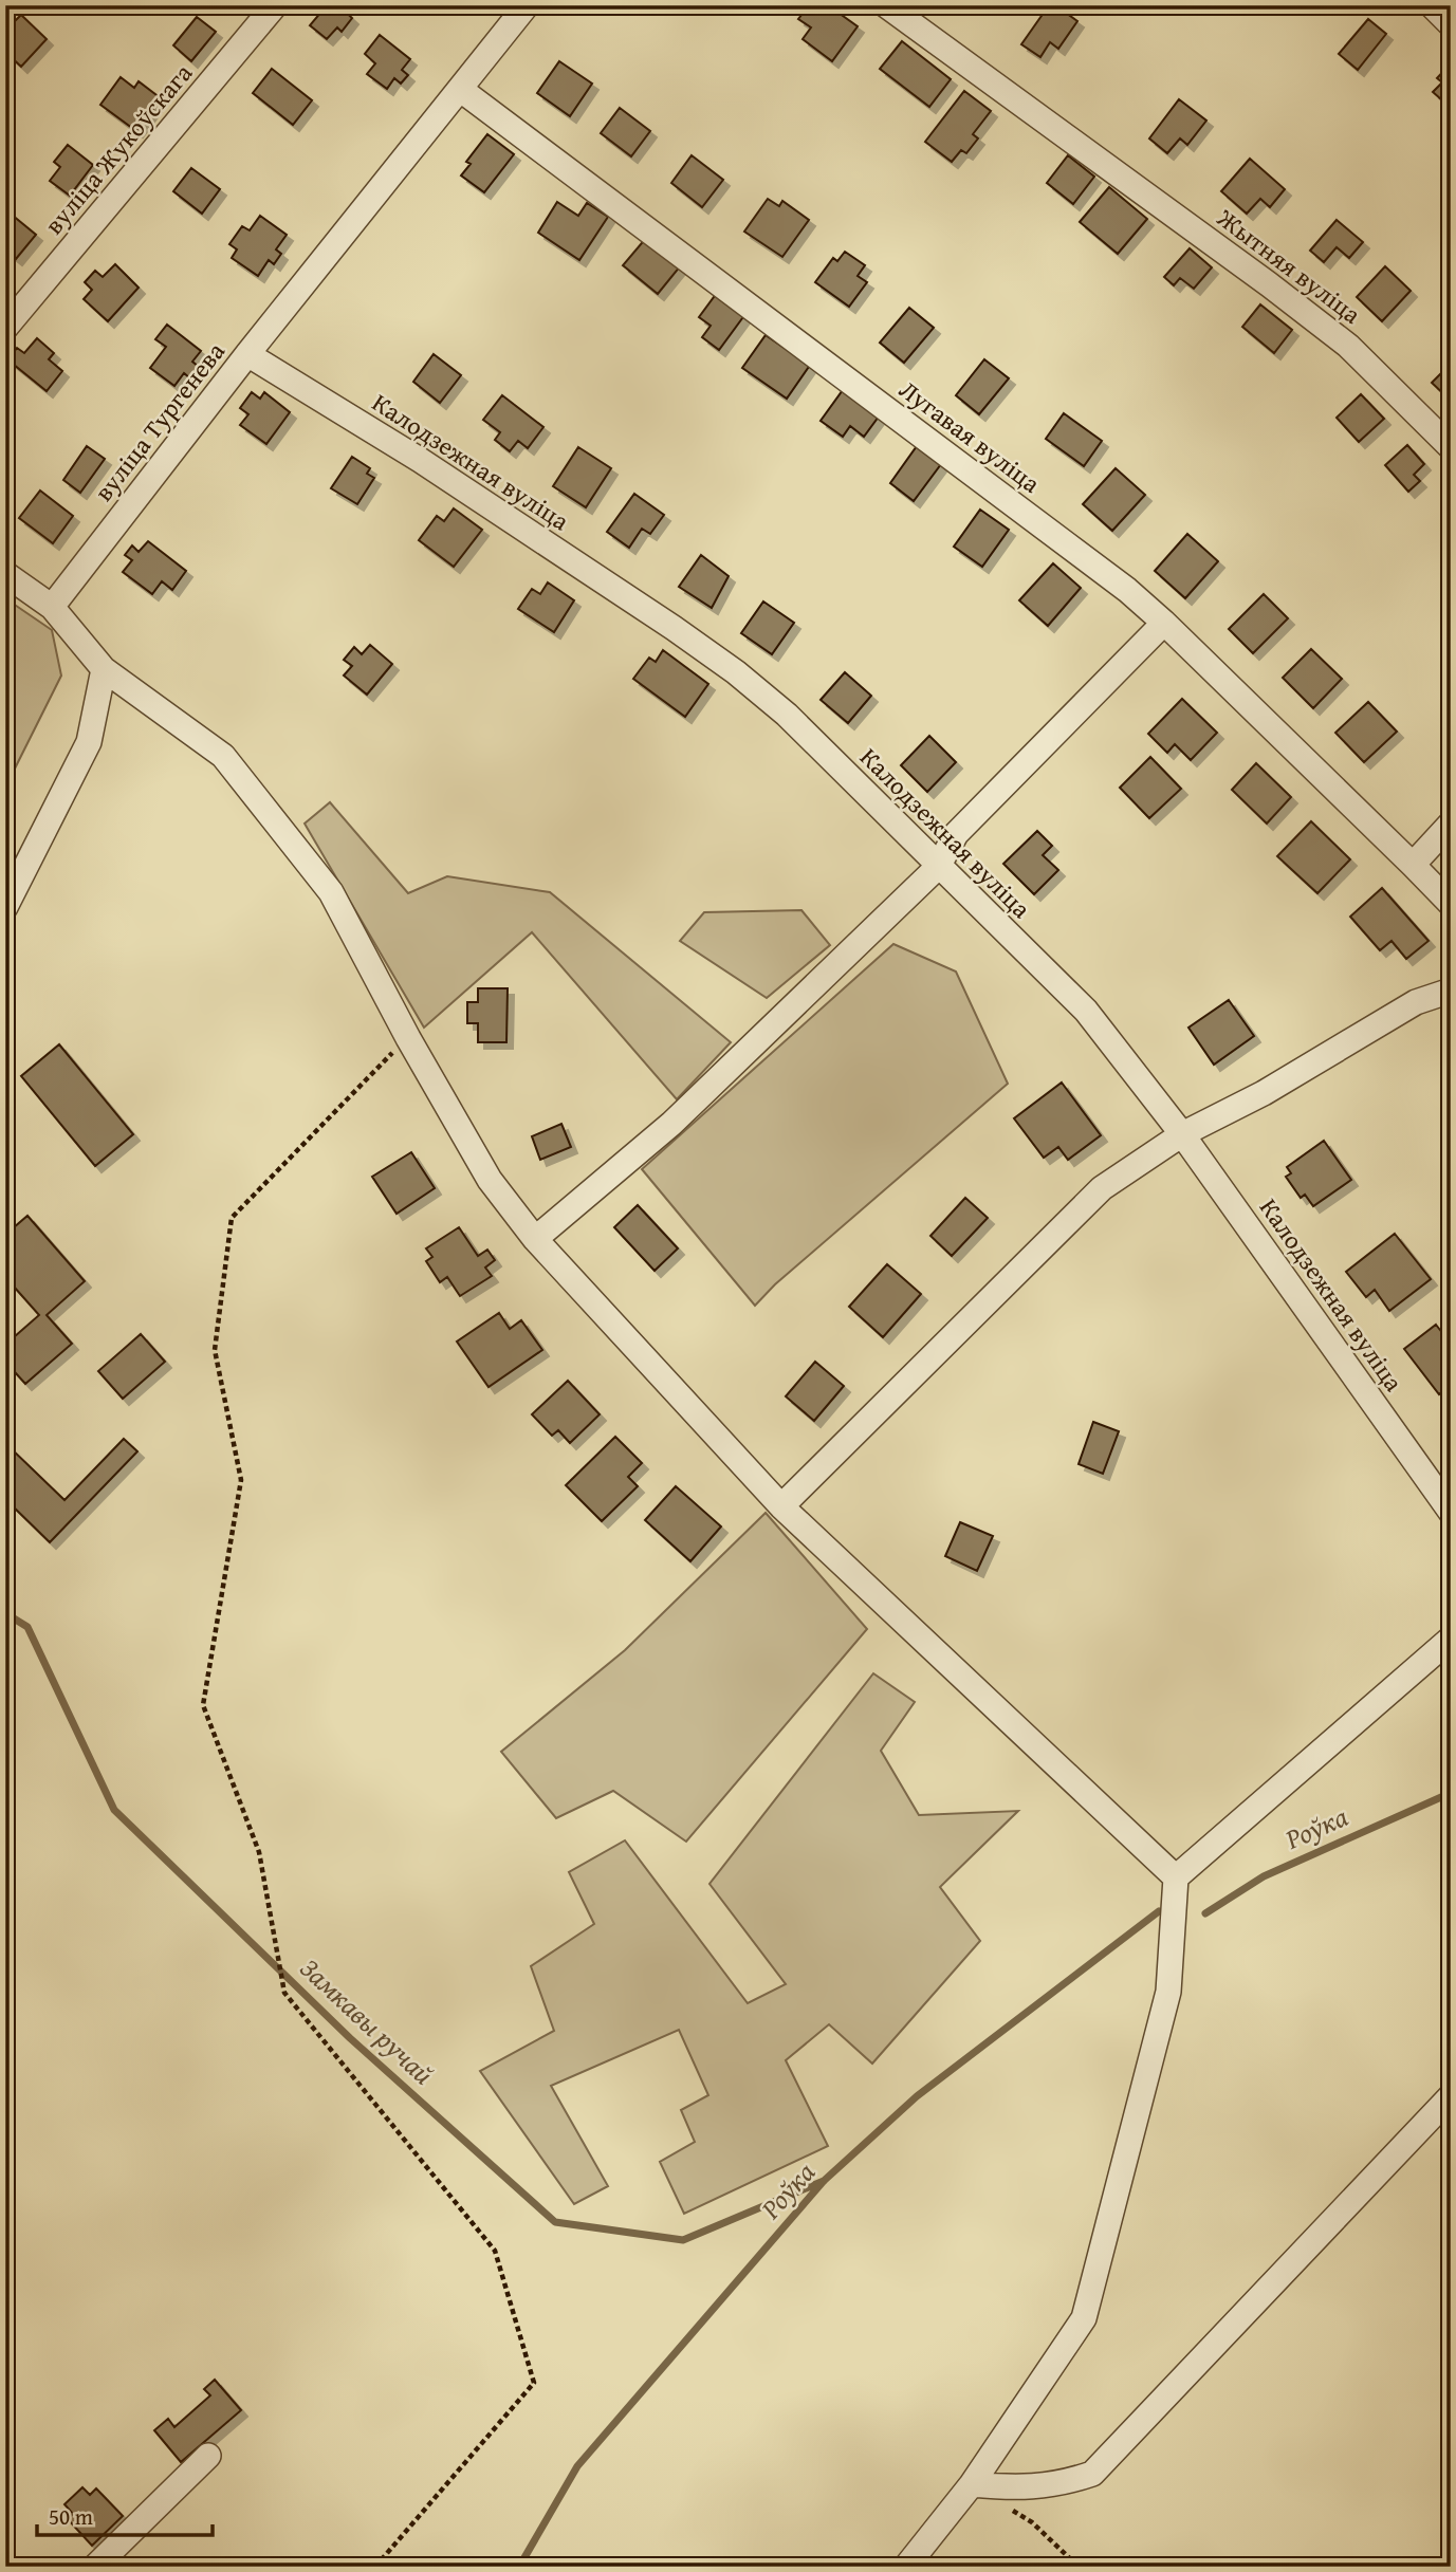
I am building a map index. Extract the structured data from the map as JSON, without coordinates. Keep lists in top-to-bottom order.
{
  "streets": {
    "street": [
      "вуліца Жукоўскага",
      "Жытняя вуліца",
      "вуліца Тургенева",
      "Лугавая вуліца",
      "Калодзежная вуліца"
    ]
  },
  "crossings": [
    ["вуліца Тургенева", "Лугавая вуліца"],
    ["вуліца Тургенева", "Калодзежная вуліца"]
  ],
  "water": ["Роўка", "Замкавы ручай"],
  "scale_bar": "50 m"
}
